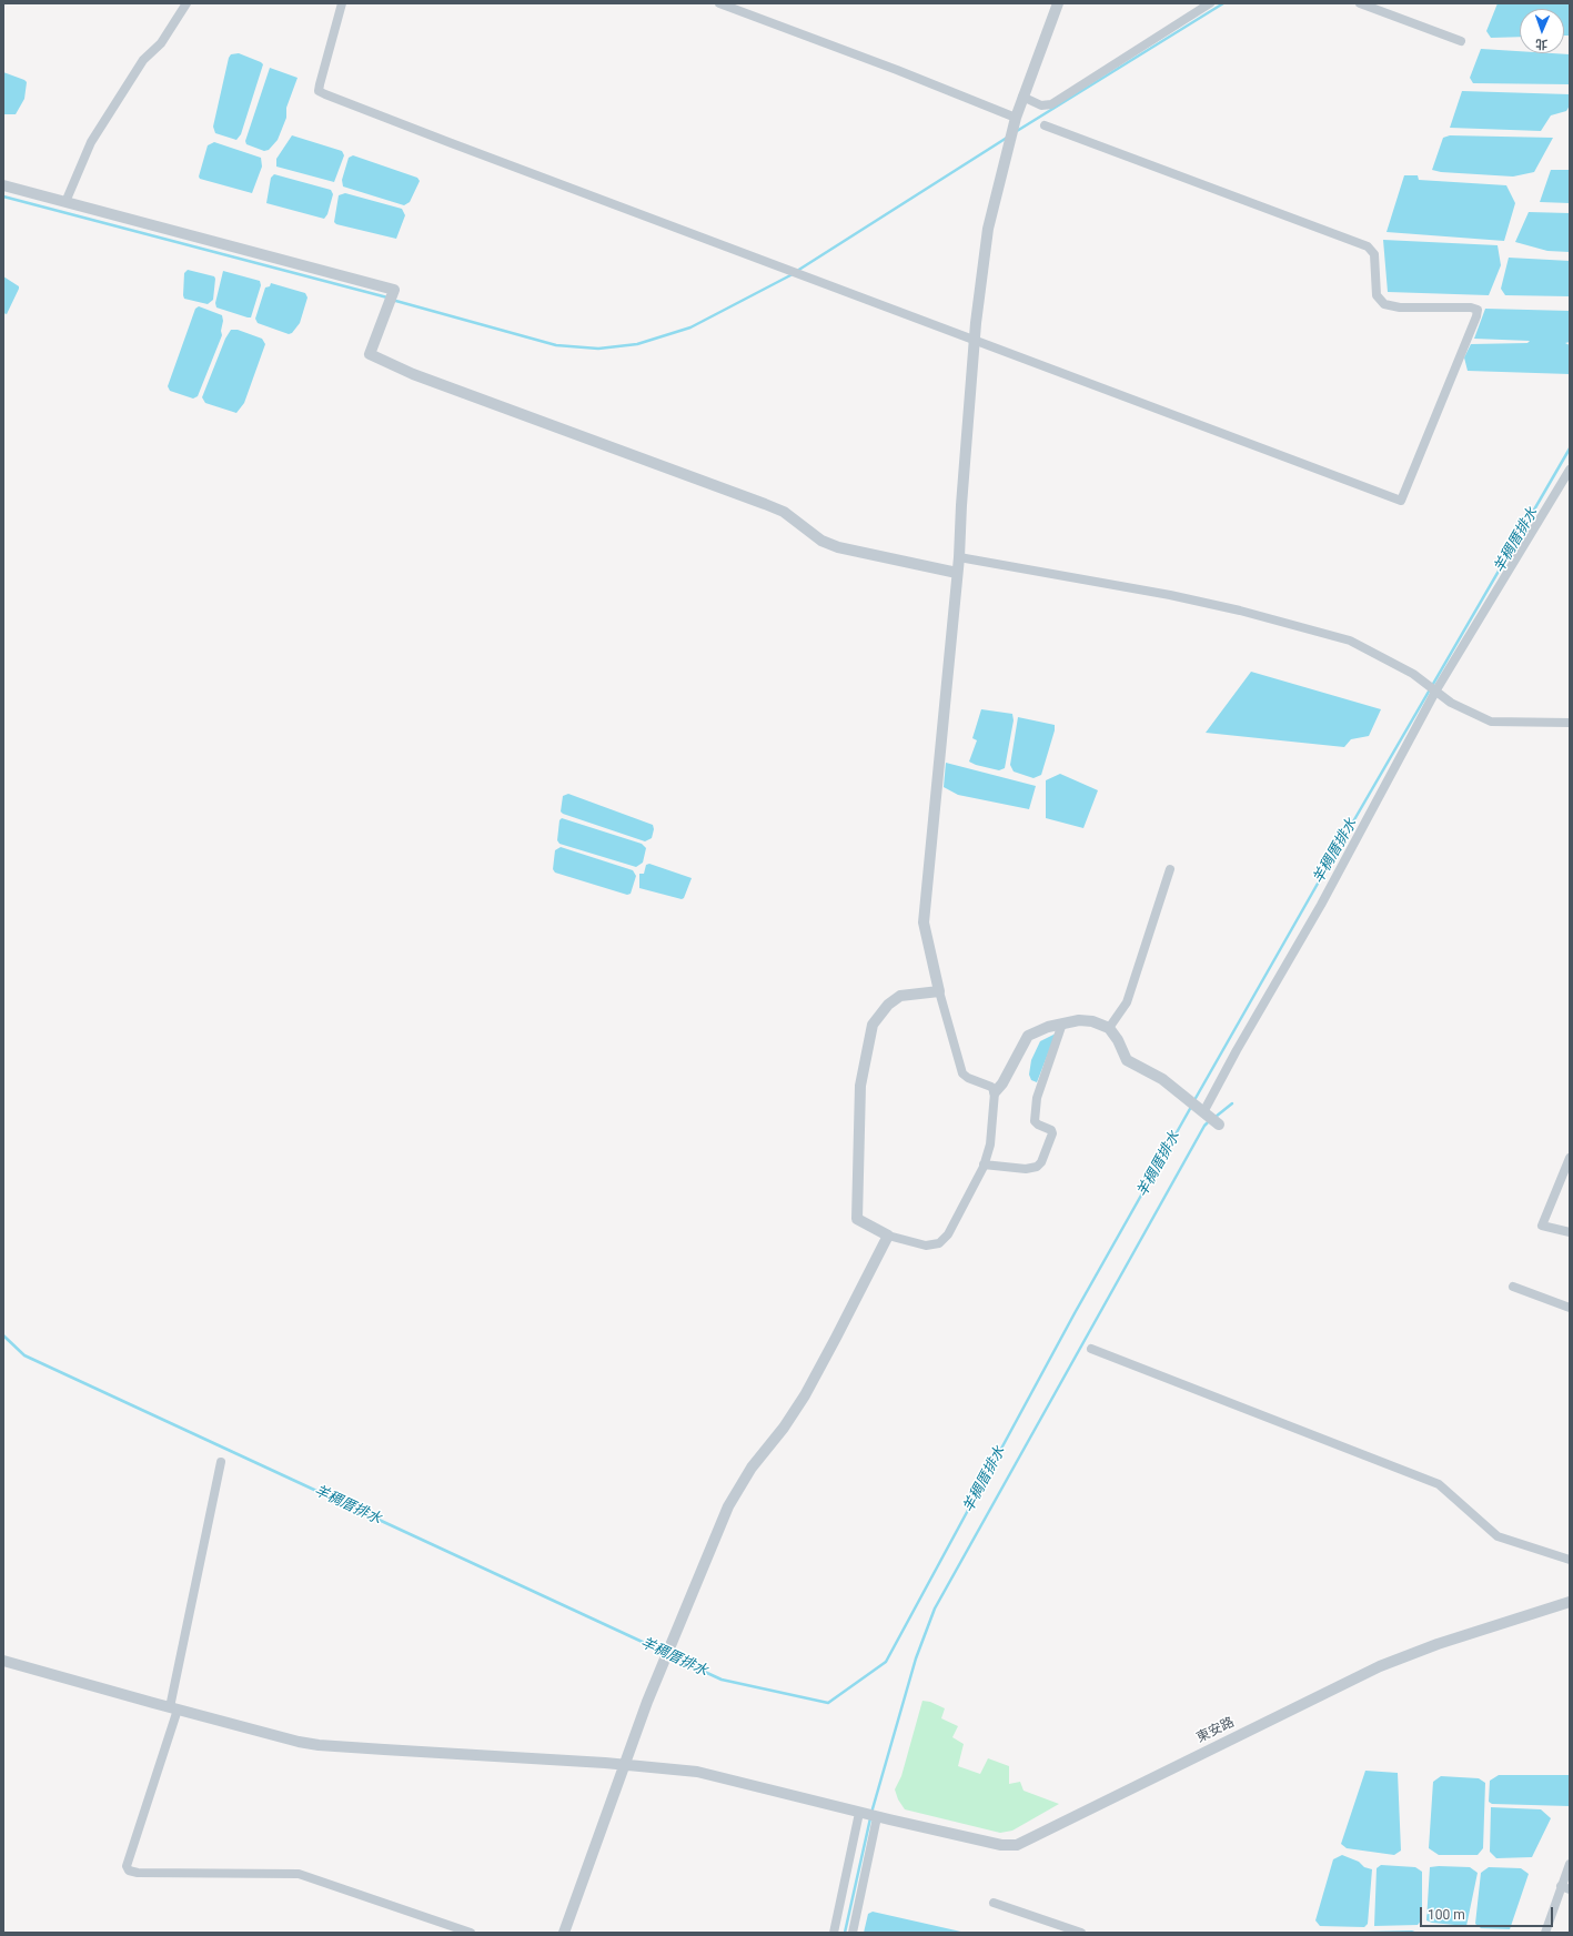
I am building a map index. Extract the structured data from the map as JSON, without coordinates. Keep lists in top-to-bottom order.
{
  "streets": {
    "street": ["東安路"]
  },
  "water": ["羊稠厝排水"],
  "scale_bar": "100 m",
  "north": "bottom"
}
